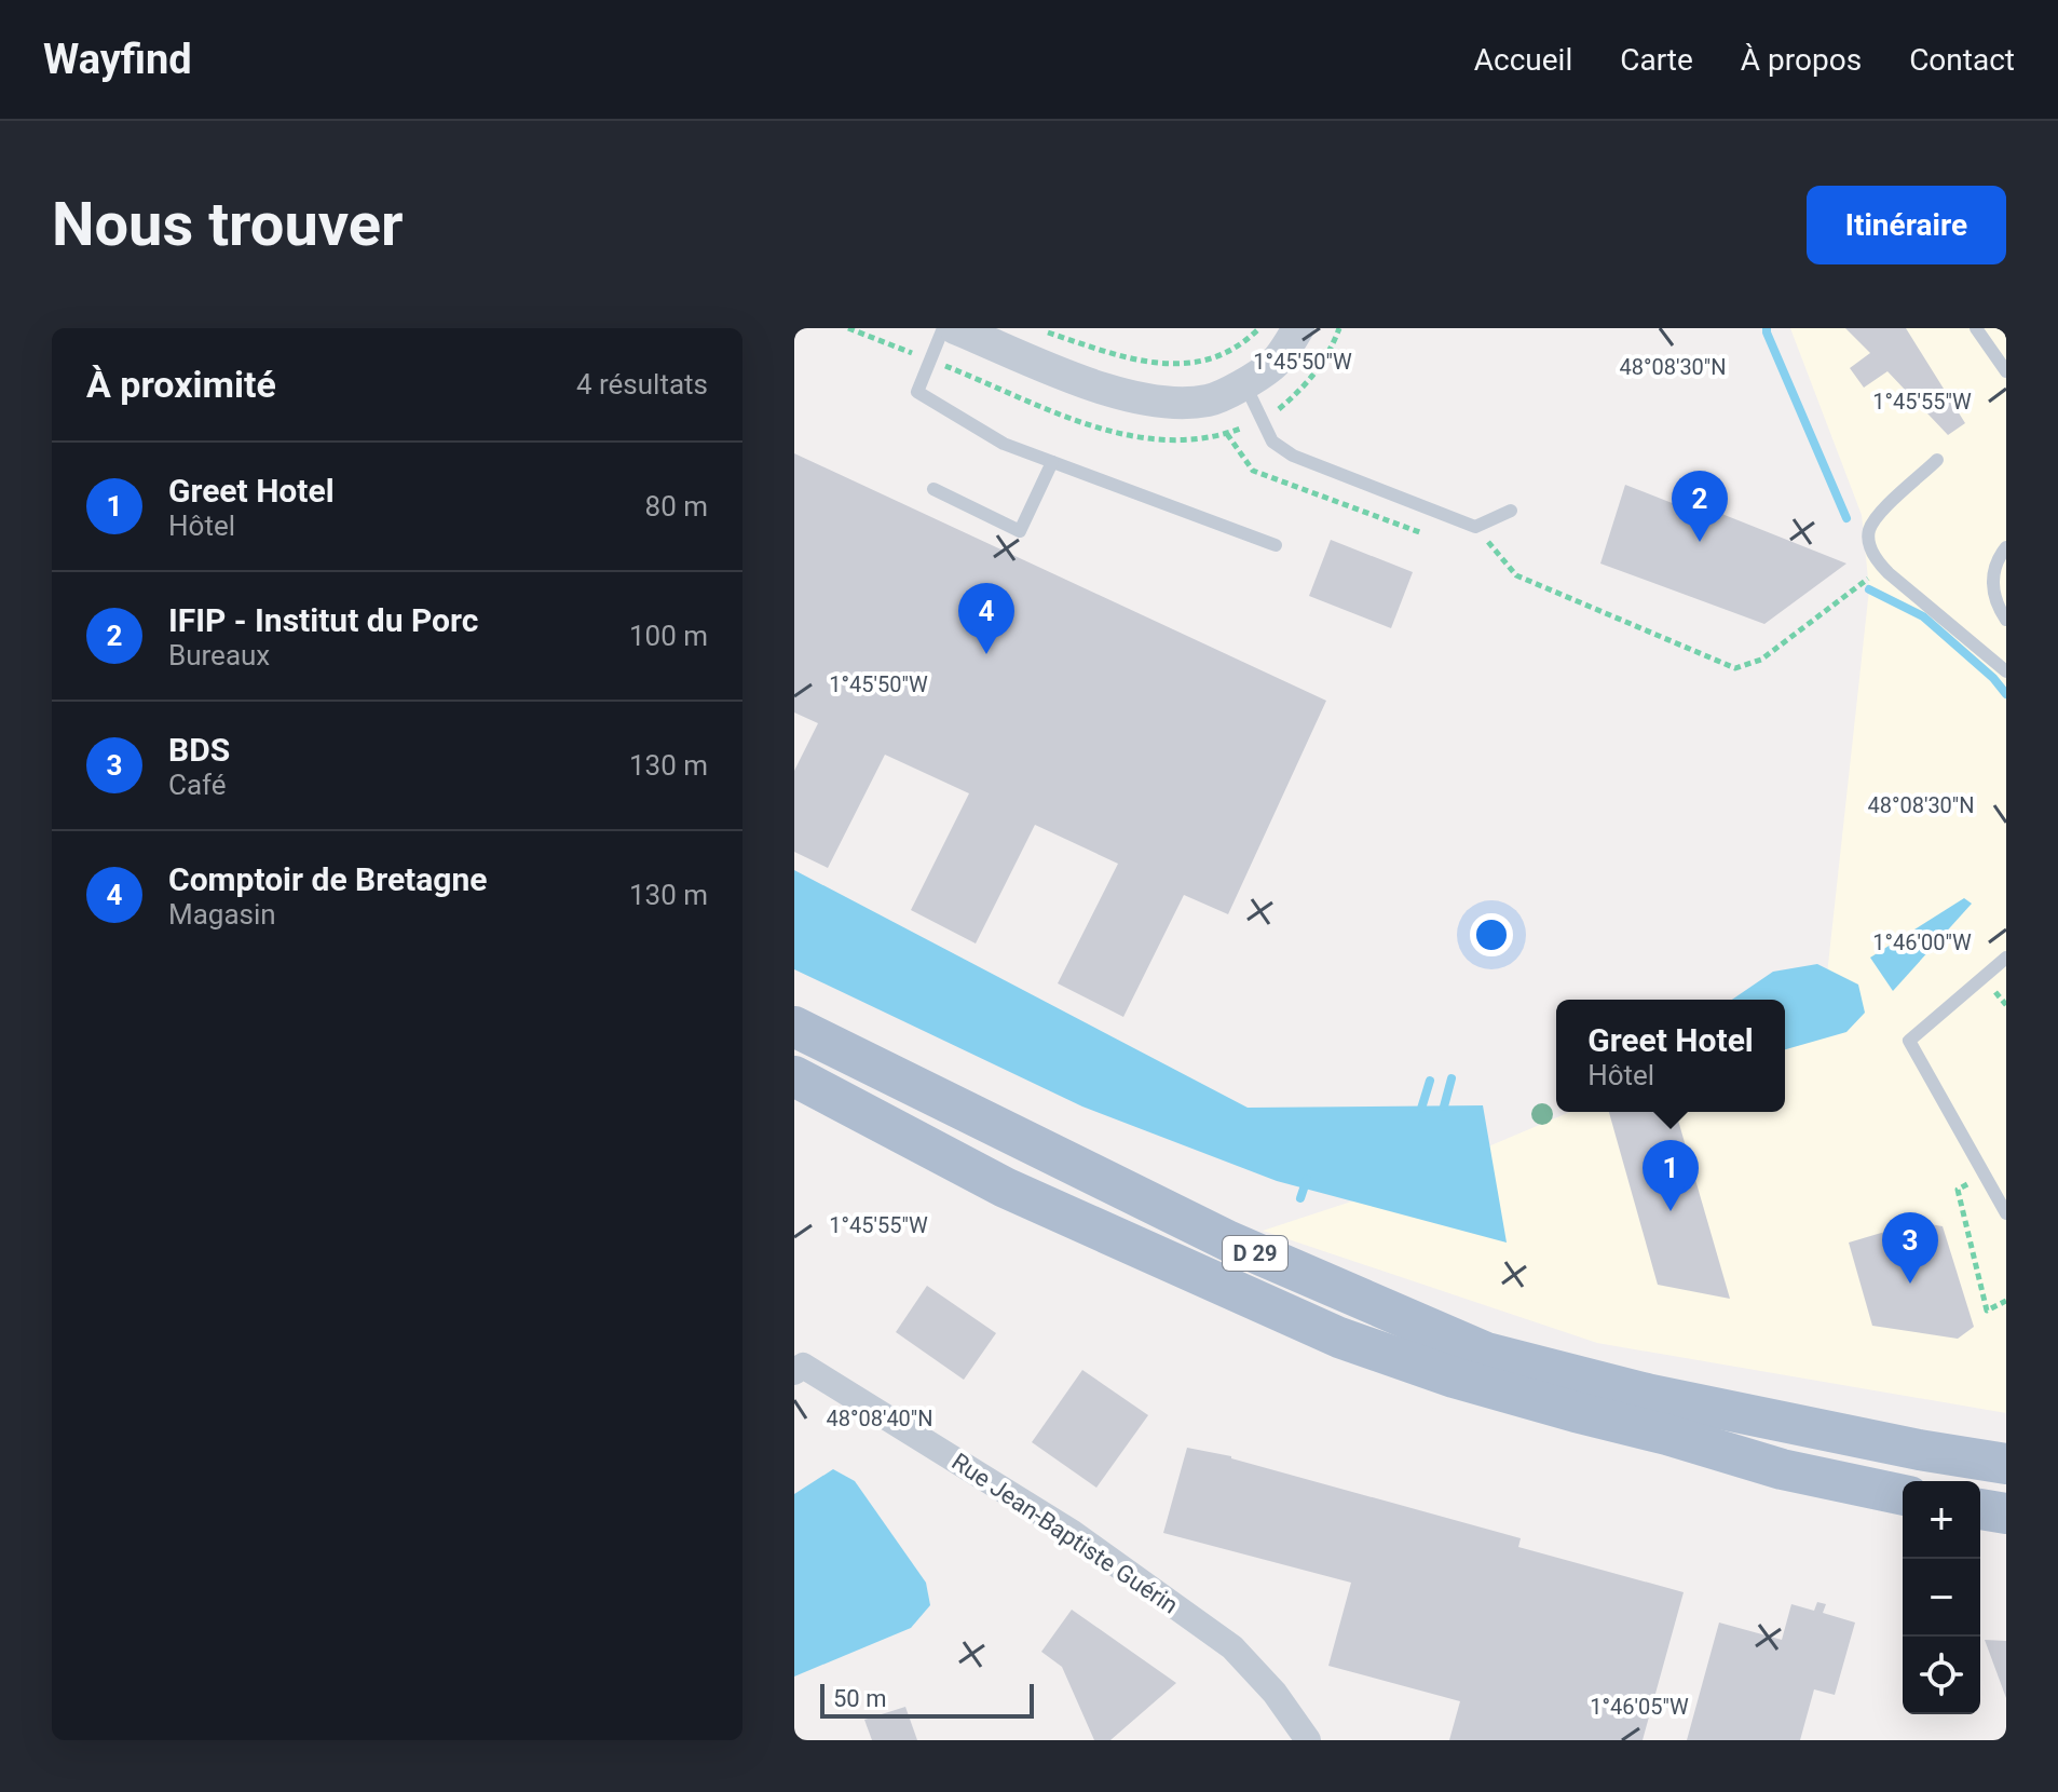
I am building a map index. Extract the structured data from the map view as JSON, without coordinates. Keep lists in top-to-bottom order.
{
  "streets": {
    "main road": ["D 29"],
    "street": ["Rue Jean-Baptiste Guérin"]
  },
  "scale_bar": "50 m",
  "page": {
    "header": "Wayfind",
    "nav": [
      "Accueil",
      "Carte",
      "À propos",
      "Contact"
    ],
    "buttons": "Itinéraire",
    "title": "Nous trouver",
    "heading": ["À proximité", "4 résultats"],
    "list": [
      {
        "mark": "1",
        "name": "Greet Hotel",
        "note": "Hôtel",
        "value": "80 m"
      },
      {
        "mark": "2",
        "name": "IFIP - Institut du Porc",
        "note": "Bureaux",
        "value": "100 m"
      },
      {
        "mark": "3",
        "name": "BDS",
        "note": "Café",
        "value": "130 m"
      },
      {
        "mark": "4",
        "name": "Comptoir de Bretagne",
        "note": "Magasin",
        "value": "130 m"
      }
    ],
    "pins": [
      "2",
      "4",
      "1",
      "3"
    ],
    "popup": ["Greet Hotel", "Hôtel"],
    "map_buttons": ["+", "−"],
    "scale": "50 m"
  },
  "coordinates": [
    "1°45'50\"W",
    "48°08'30\"N",
    "1°45'55\"W",
    "1°46'00\"W",
    "48°08'40\"N",
    "1°46'05\"W"
  ]
}
